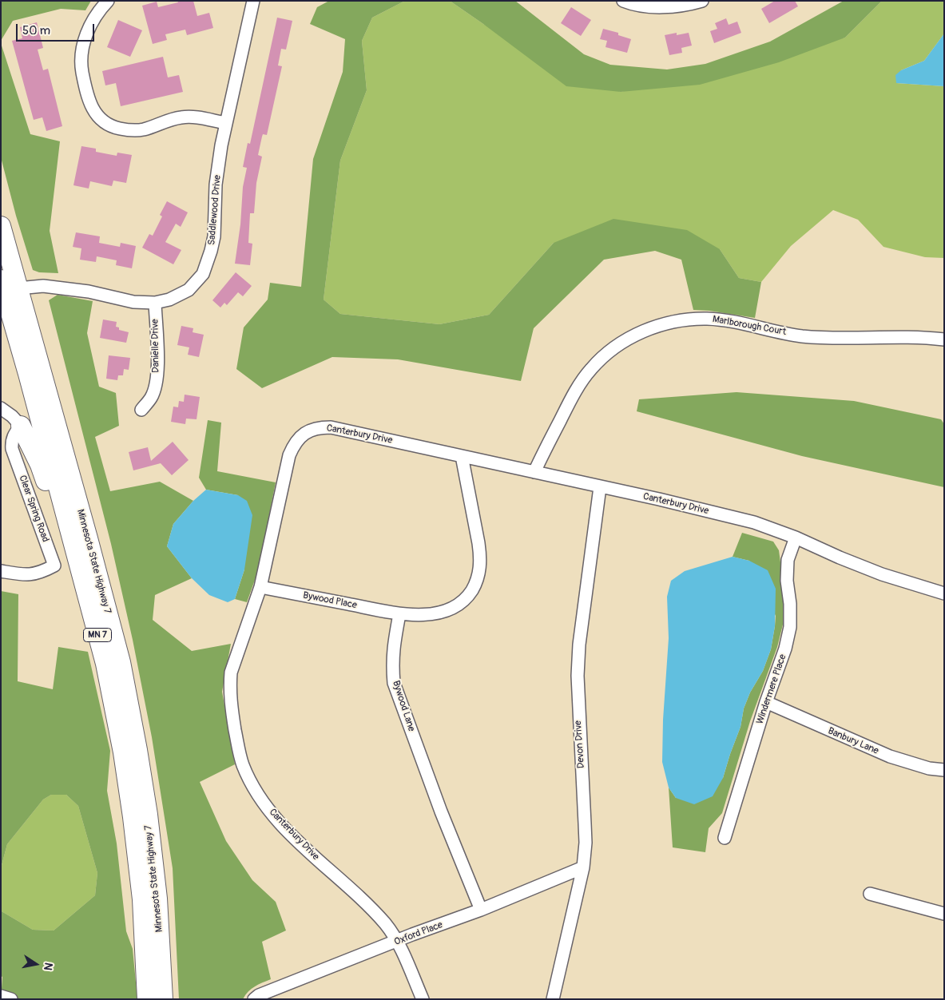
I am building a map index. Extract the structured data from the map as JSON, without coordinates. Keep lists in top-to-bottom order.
{
  "streets": {
    "main road": ["Minnesota State Highway 7", "MN 7"],
    "street": [
      "Saddlewood Drive",
      "Marlborough Court",
      "Danielle Drive",
      "Canterbury Drive",
      "Clear Spring Road",
      "Bywood Place",
      "Windermere Place",
      "Bywood Lane",
      "Banbury Lane",
      "Devon Drive",
      "Oxford Place"
    ]
  },
  "crossings": [
    ["Saddlewood Drive", "Danielle Drive"],
    ["Saddlewood Drive", "Minnesota State Highway 7"],
    ["Marlborough Court", "Canterbury Drive"],
    ["Canterbury Drive", "Bywood Place"],
    ["Canterbury Drive", "Windermere Place"],
    ["Canterbury Drive", "Devon Drive"],
    ["Canterbury Drive", "Oxford Place"],
    ["Bywood Place", "Bywood Lane"],
    ["Windermere Place", "Banbury Lane"],
    ["Bywood Lane", "Oxford Place"],
    ["Devon Drive", "Oxford Place"]
  ],
  "scale_bar": "50 m",
  "north": "right"
}
